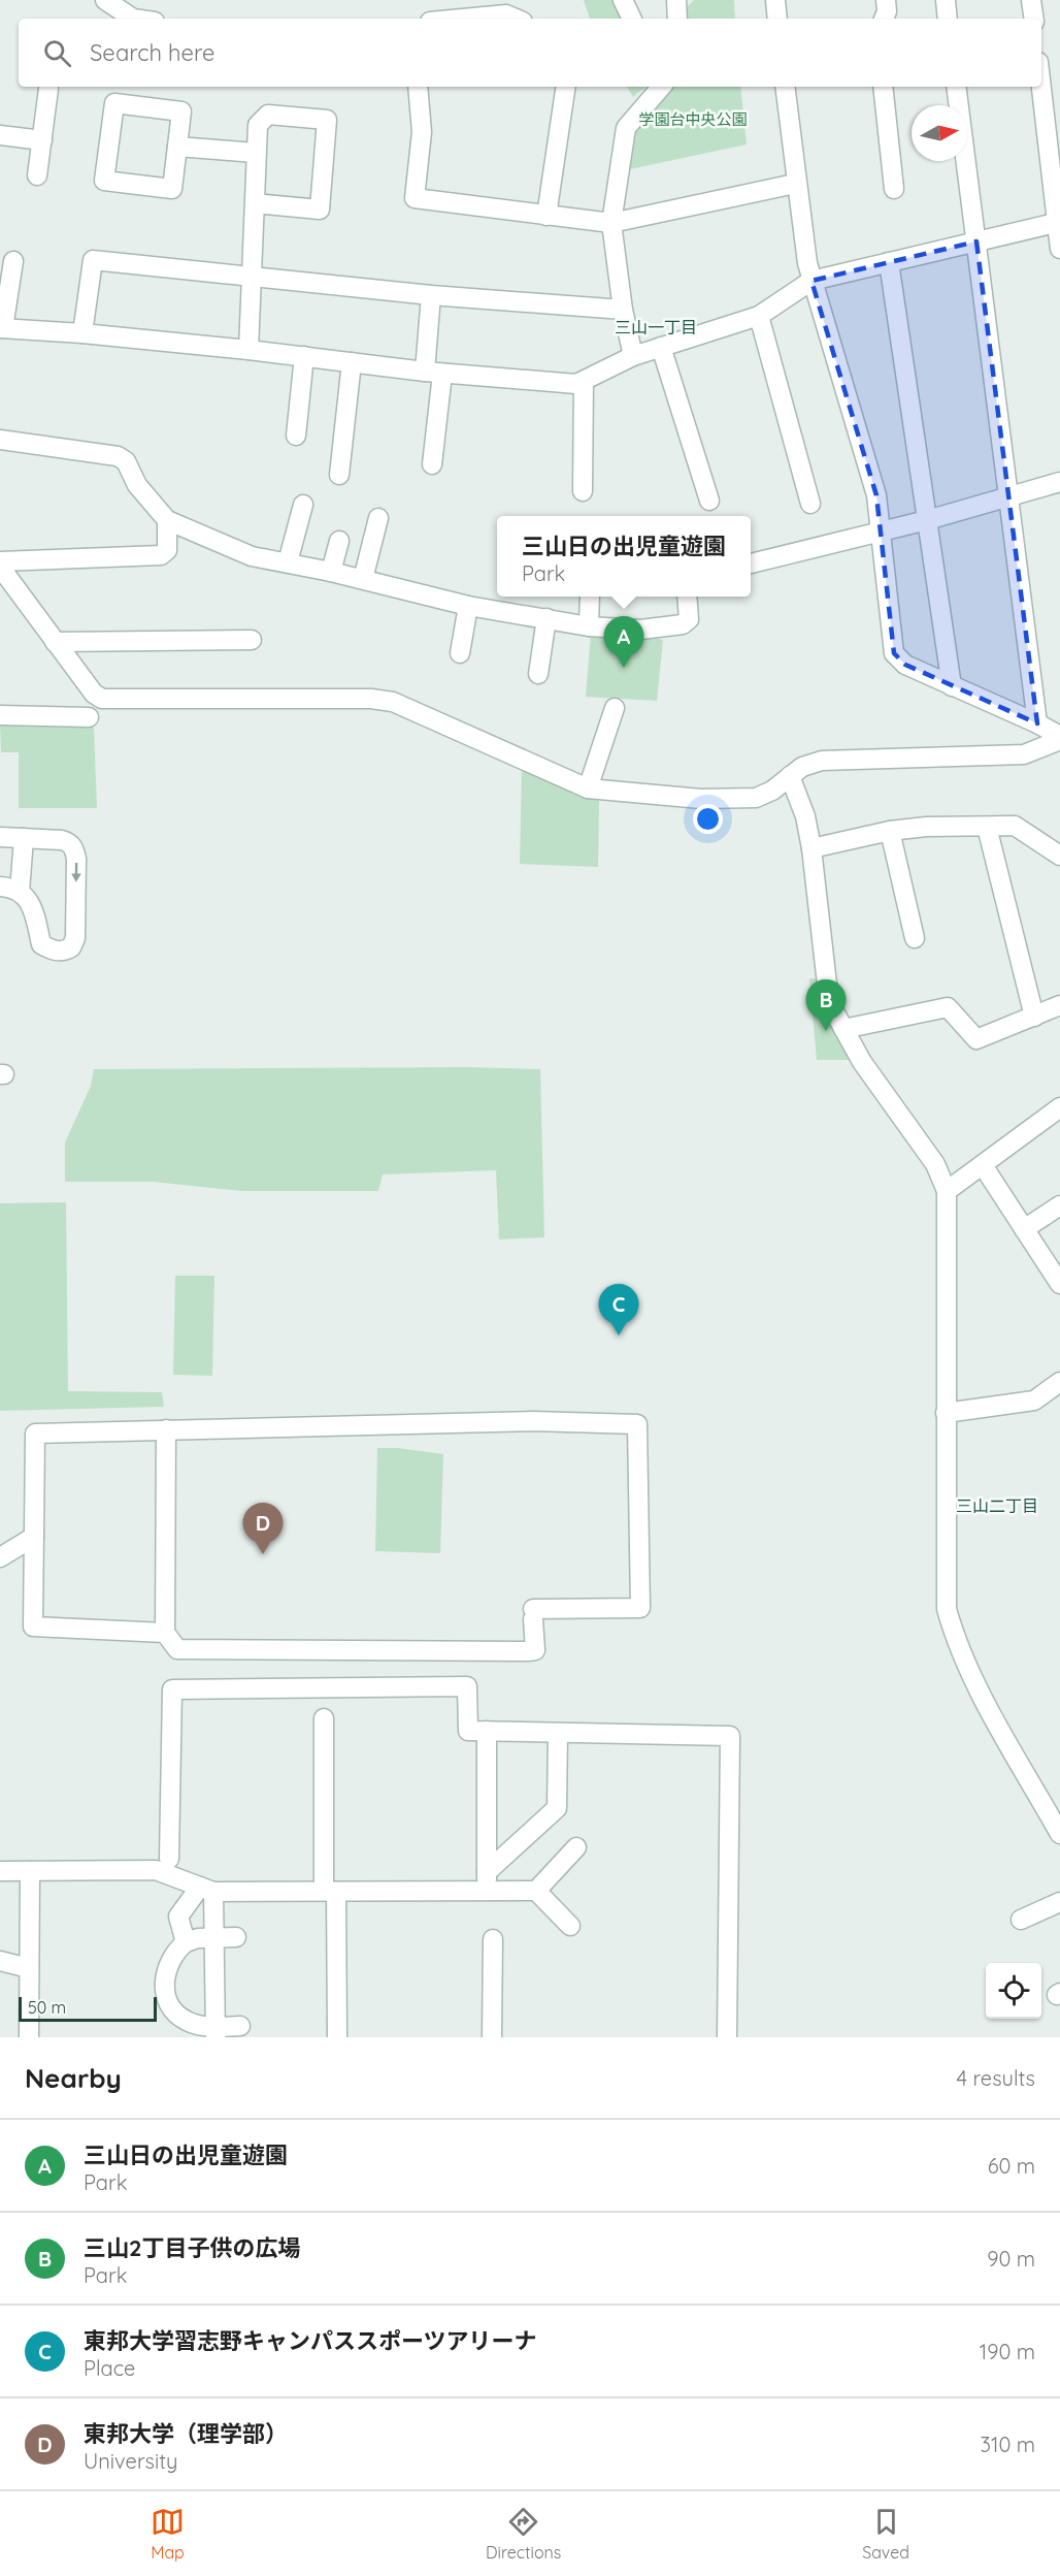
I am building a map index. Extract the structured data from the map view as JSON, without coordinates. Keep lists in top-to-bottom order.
{
  "districts": ["三山一丁目", "三山二丁目"],
  "parks": ["学園台中央公園"],
  "scale_bar": "50 m",
  "north": "right",
  "page": {
    "search": "Search here",
    "popup": ["三山日の出児童遊園", "Park"],
    "pins": [
      "A",
      "B",
      "C",
      "D"
    ],
    "scale": "50 m",
    "heading": ["Nearby", "4 results"],
    "list": [
      {
        "mark": "A",
        "name": "三山日の出児童遊園",
        "note": "Park",
        "value": "60 m"
      },
      {
        "mark": "B",
        "name": "三山2丁目子供の広場",
        "note": "Park",
        "value": "90 m"
      },
      {
        "mark": "C",
        "name": "東邦大学習志野キャンパススポーツアリーナ",
        "note": "Place",
        "value": "190 m"
      },
      {
        "mark": "D",
        "name": "東邦大学（理学部）",
        "note": "University",
        "value": "310 m"
      }
    ],
    "nav": ["Map", "Directions", "Saved"]
  }
}
